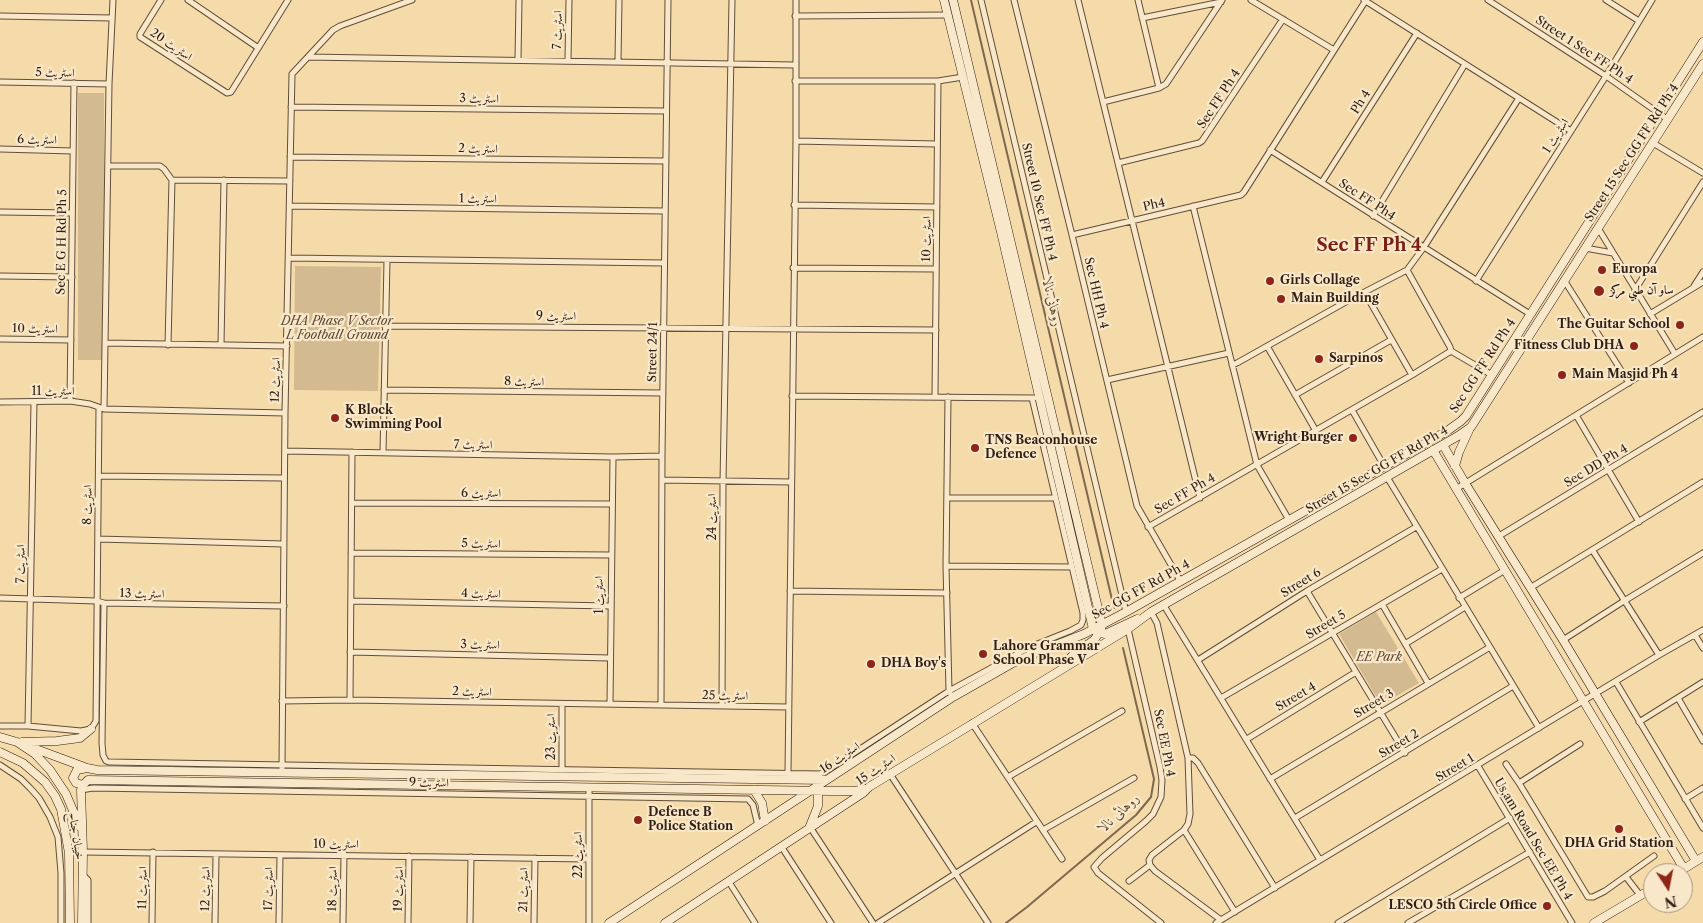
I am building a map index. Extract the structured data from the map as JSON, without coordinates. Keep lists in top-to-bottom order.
{
  "streets": {
    "main road": [
      "Street 15 Sec GG FF Rd Ph 4",
      "Sec GG FF Rd Ph 4",
      "اسٹریٹ 16",
      "اسٹریٹ 15",
      "خیبان جناح"
    ],
    "street": [
      "اسٹریٹ 7",
      "اسٹریٹ 20",
      "Street 1 Sec FF Ph 4",
      "اسٹریٹ 5",
      "اسٹریٹ 3",
      "Sec FF Ph 4",
      "Ph 4",
      "اسٹریٹ 1",
      "اسٹریٹ 6",
      "اسٹریٹ 2",
      "Sec FF Ph4",
      "Street 10 Sec FF Ph 4",
      "Ph4",
      "اسٹریٹ 10",
      "Sec E G H Rd Ph 5",
      "Sec HH Ph 4",
      "اسٹریٹ 9",
      "Street 24/1",
      "اسٹریٹ 12",
      "اسٹریٹ 8",
      "اسٹریٹ 11",
      "Sec DD Ph 4",
      "اسٹریٹ 24",
      "Street 6",
      "اسٹریٹ 13",
      "اسٹریٹ 4",
      "Street 5",
      "اسٹریٹ 25",
      "Street 4",
      "Street 3",
      "اسٹریٹ 23",
      "Sec EE Ph 4",
      "Street 2",
      "Street 1",
      "Us,am Road Sec EE Ph 4",
      "اسٹریٹ 22",
      "اسٹریٹ 17",
      "اسٹریٹ 18",
      "اسٹریٹ 19",
      "اسٹریٹ 21"
    ]
  },
  "crossings": [
    ["اسٹریٹ 7", "اسٹریٹ 1"],
    ["اسٹریٹ 7", "Street 24/1"],
    ["اسٹریٹ 7", "اسٹریٹ 12"],
    ["اسٹریٹ 7", "اسٹریٹ 11"],
    ["اسٹریٹ 7", "اسٹریٹ 13"],
    ["Street 1 Sec FF Ph 4", "اسٹریٹ 1"],
    ["Street 1 Sec FF Ph 4", "Street 15 Sec GG FF Rd Ph 4"],
    ["Street 1 Sec FF Ph 4", "Sec GG FF Rd Ph 4"],
    ["اسٹریٹ 5", "اسٹریٹ 1"],
    ["اسٹریٹ 5", "Sec E G H Rd Ph 5"],
    ["اسٹریٹ 5", "اسٹریٹ 8"],
    ["اسٹریٹ 3", "اسٹریٹ 1"],
    ["اسٹریٹ 3", "Street 24/1"],
    ["اسٹریٹ 3", "اسٹریٹ 12"],
    ["Sec FF Ph 4", "Sec HH Ph 4"],
    ["Ph 4", "Sec FF Ph4"],
    ["اسٹریٹ 1", "اسٹریٹ 6"],
    ["اسٹریٹ 1", "اسٹریٹ 2"],
    ["اسٹریٹ 1", "Sec FF Ph4"],
    ["اسٹریٹ 1", "Street 24/1"],
    ["اسٹریٹ 1", "اسٹریٹ 12"],
    ["اسٹریٹ 1", "اسٹریٹ 4"],
    ["اسٹریٹ 6", "Sec E G H Rd Ph 5"],
    ["اسٹریٹ 2", "Street 24/1"],
    ["اسٹریٹ 2", "اسٹریٹ 12"],
    ["اسٹریٹ 2", "اسٹریٹ 25"],
    ["اسٹریٹ 2", "اسٹریٹ 23"],
    ["Street 15 Sec GG FF Rd Ph 4", "Sec EE Ph 4"],
    ["Street 15 Sec GG FF Rd Ph 4", "اسٹریٹ 15"],
    ["Sec FF Ph4", "Ph4"],
    ["Sec FF Ph4", "Sec GG FF Rd Ph 4"],
    ["Street 10 Sec FF Ph 4", "Sec GG FF Rd Ph 4"],
    ["Ph4", "Sec HH Ph 4"],
    ["اسٹریٹ 10", "Sec E G H Rd Ph 5"],
    ["اسٹریٹ 10", "اسٹریٹ 9"],
    ["اسٹریٹ 10", "اسٹریٹ 12"],
    ["اسٹریٹ 10", "اسٹریٹ 11"],
    ["اسٹریٹ 10", "خیبان جناح"],
    ["اسٹریٹ 10", "اسٹریٹ 22"],
    ["اسٹریٹ 10", "اسٹریٹ 17"],
    ["اسٹریٹ 10", "اسٹریٹ 18"],
    ["اسٹریٹ 10", "اسٹریٹ 19"],
    ["اسٹریٹ 10", "اسٹریٹ 21"],
    ["Sec E G H Rd Ph 5", "اسٹریٹ 11"],
    ["Sec HH Ph 4", "Sec GG FF Rd Ph 4"],
    ["اسٹریٹ 9", "Street 24/1"],
    ["اسٹریٹ 9", "اسٹریٹ 24"],
    ["اسٹریٹ 9", "خیبان جناح"],
    ["اسٹریٹ 9", "اسٹریٹ 22"],
    ["Street 24/1", "اسٹریٹ 8"],
    ["Street 24/1", "اسٹریٹ 25"],
    ["Sec GG FF Rd Ph 4", "اسٹریٹ 16"],
    ["اسٹریٹ 12", "اسٹریٹ 11"],
    ["اسٹریٹ 12", "اسٹریٹ 13"],
    ["اسٹریٹ 8", "اسٹریٹ 11"],
    ["اسٹریٹ 8", "اسٹریٹ 13"],
    ["اسٹریٹ 24", "اسٹریٹ 25"],
    ["Street 1", "Us,am Road Sec EE Ph 4"]
  ],
  "districts": ["Sec FF Ph 4"],
  "water": ["روہائی نالا"],
  "parks": ["DHA Phase V Sector L Football Ground", "EE Park"],
  "places": [
    "Europa",
    "Girls Collage",
    "ساو آن طبي مرکز",
    "Main Building",
    "The Guitar School",
    "Fitness Club DHA",
    "Sarpinos",
    "Main Masjid Ph 4",
    "K Block Swimming Pool",
    "Wright Burger",
    "TNS Beaconhouse Defence",
    "Lahore Grammar School Phase V",
    "DHA Boy's",
    "Defence B Police Station",
    "DHA Grid Station",
    "LESCO 5th Circle Office"
  ],
  "north": "bottom"
}
